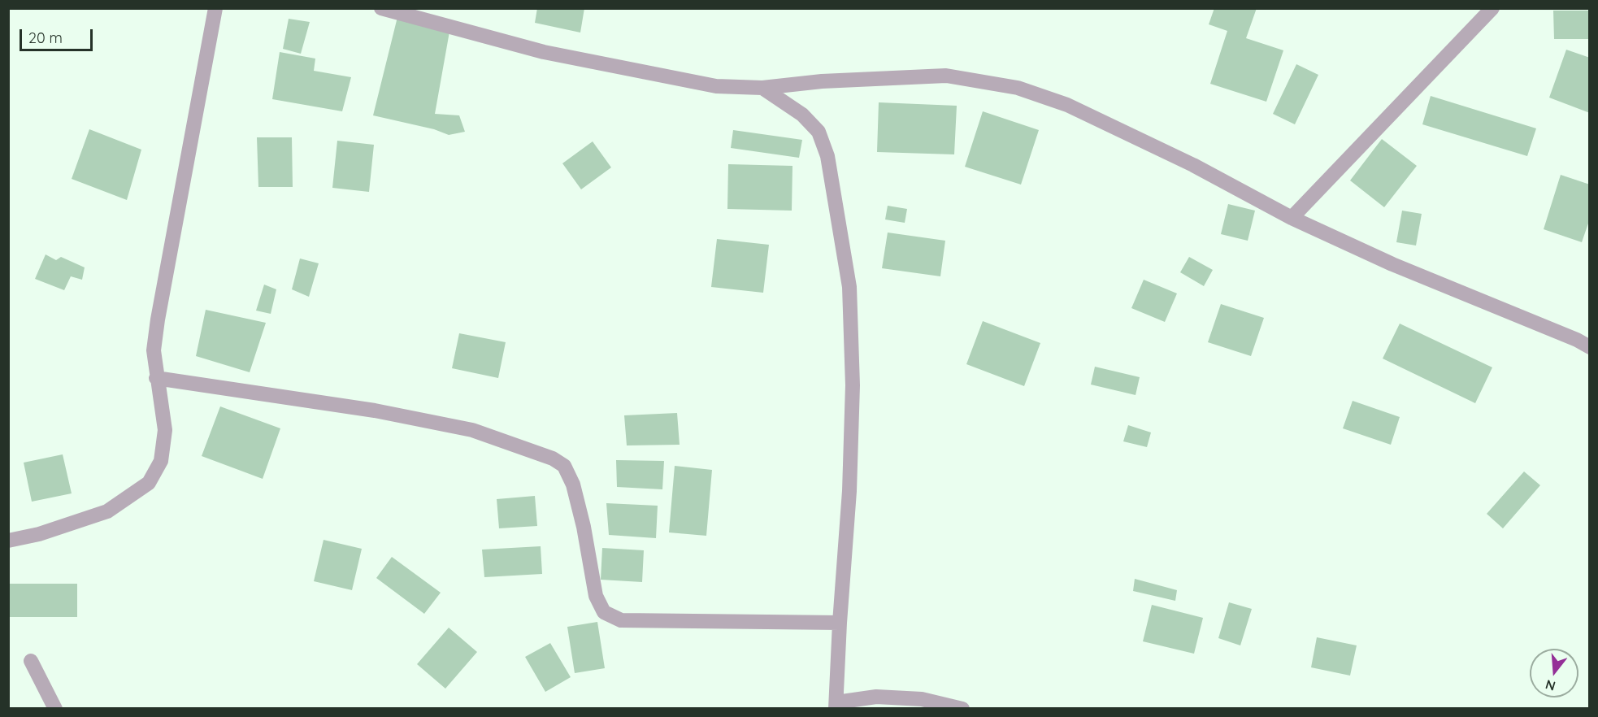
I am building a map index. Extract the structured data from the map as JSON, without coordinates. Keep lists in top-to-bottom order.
{
  "scale_bar": "20 m",
  "north": "bottom"
}
